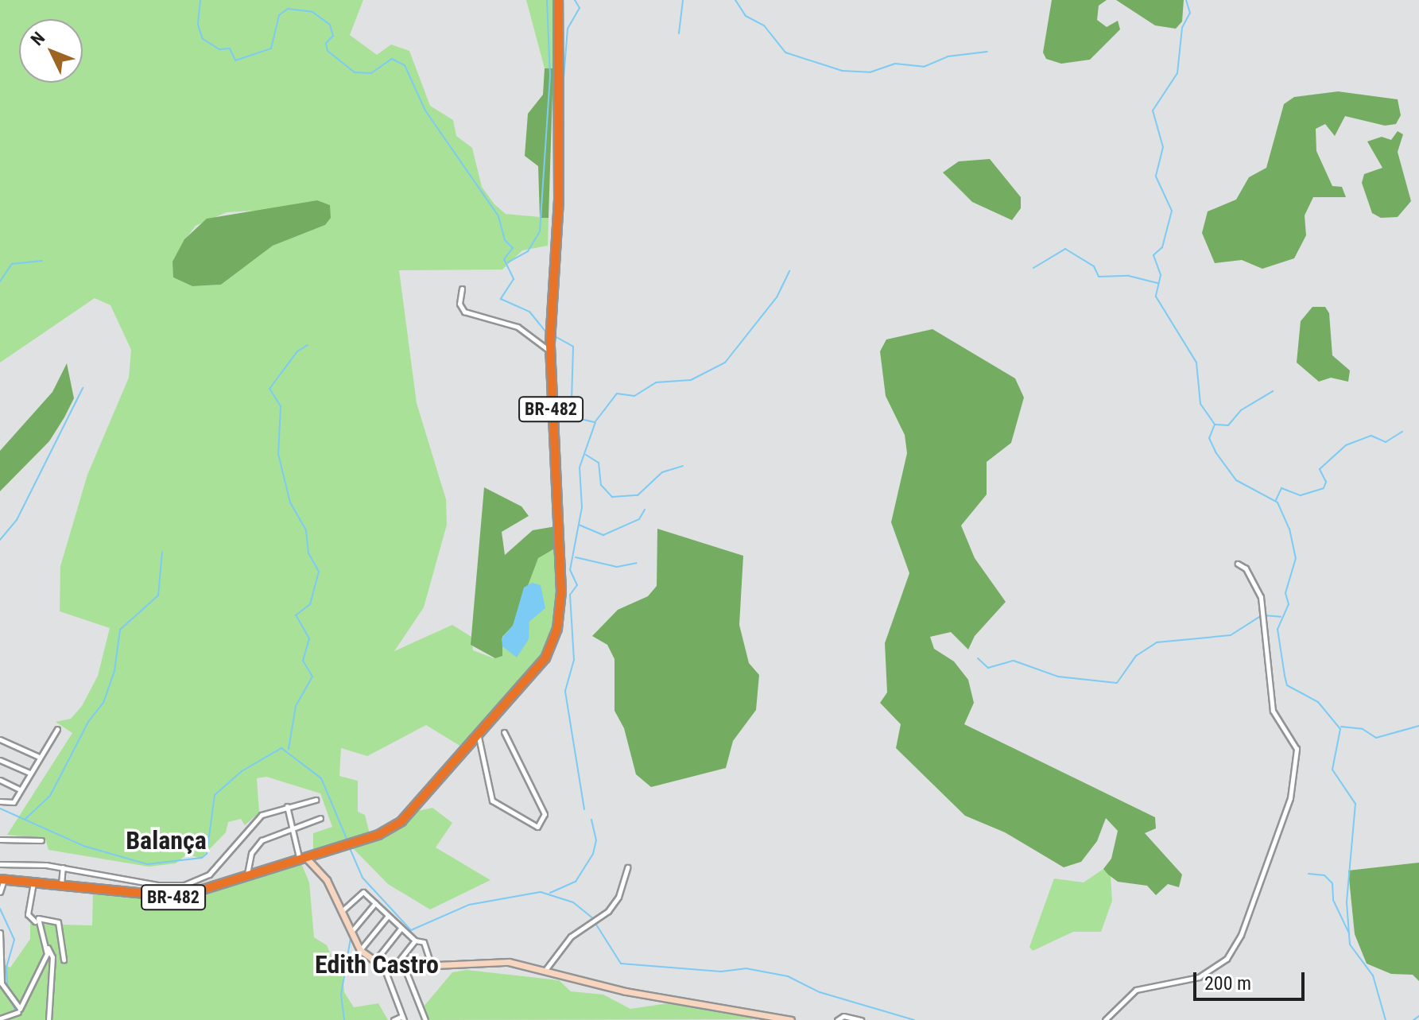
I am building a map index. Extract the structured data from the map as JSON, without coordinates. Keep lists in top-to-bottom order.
{
  "streets": {
    "highway": ["BR-482"]
  },
  "districts": ["Balança", "Edith Castro"],
  "scale_bar": "200 m",
  "north": "top left"
}
